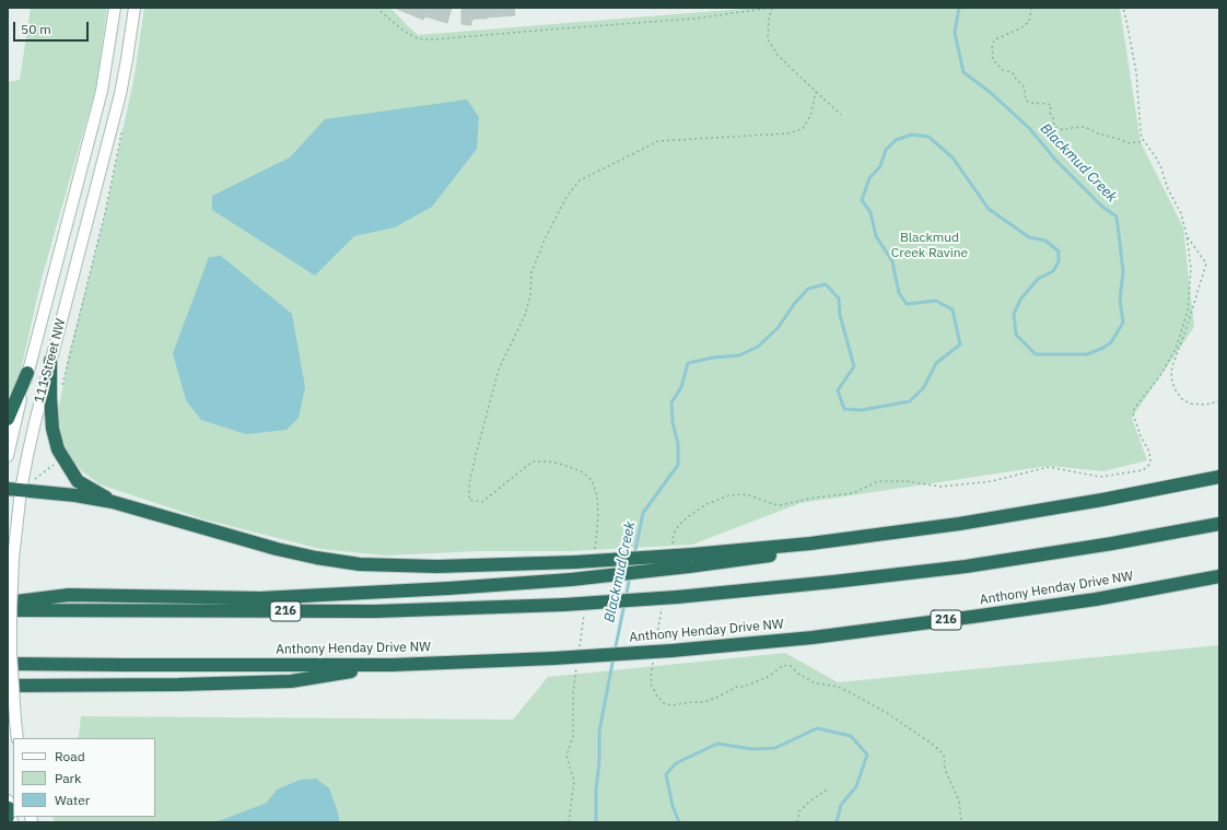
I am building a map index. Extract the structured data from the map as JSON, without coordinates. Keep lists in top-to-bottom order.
{
  "streets": {
    "highway": ["Anthony Henday Drive NW", "216"],
    "main road": ["111 Street NW"]
  },
  "water": ["Blackmud Creek"],
  "parks": ["Blackmud Creek Ravine"],
  "legend": ["Road", "Park", "Water"],
  "scale_bar": "50 m"
}
